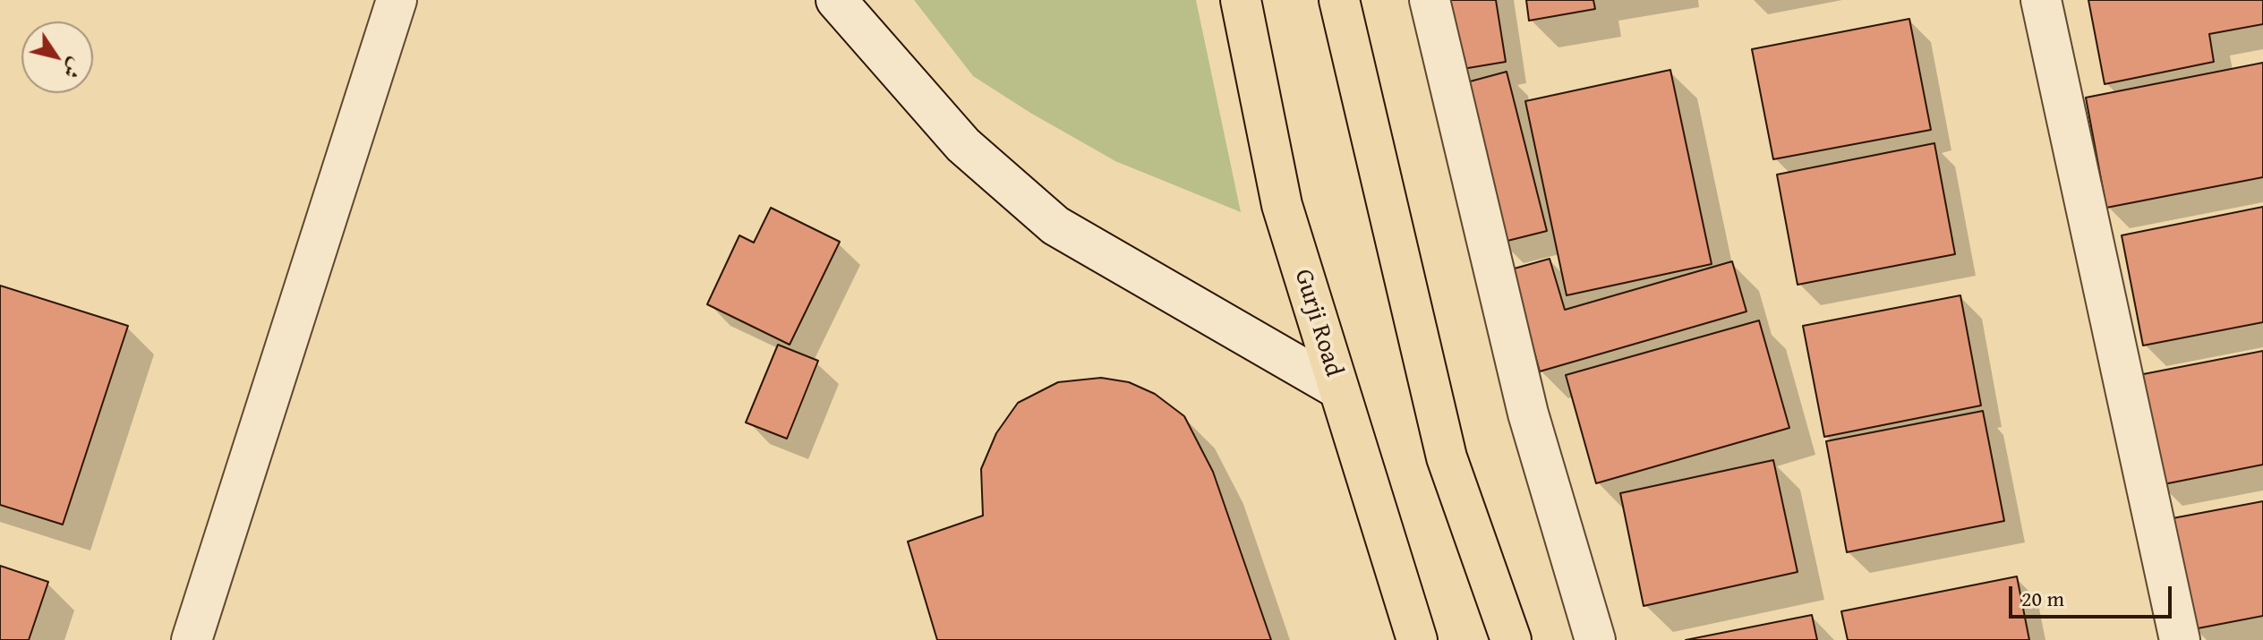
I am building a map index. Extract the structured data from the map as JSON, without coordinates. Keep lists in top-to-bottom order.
{
  "streets": {
    "highway": ["Gurji Road"]
  },
  "scale_bar": "20 m",
  "north": "bottom right"
}
